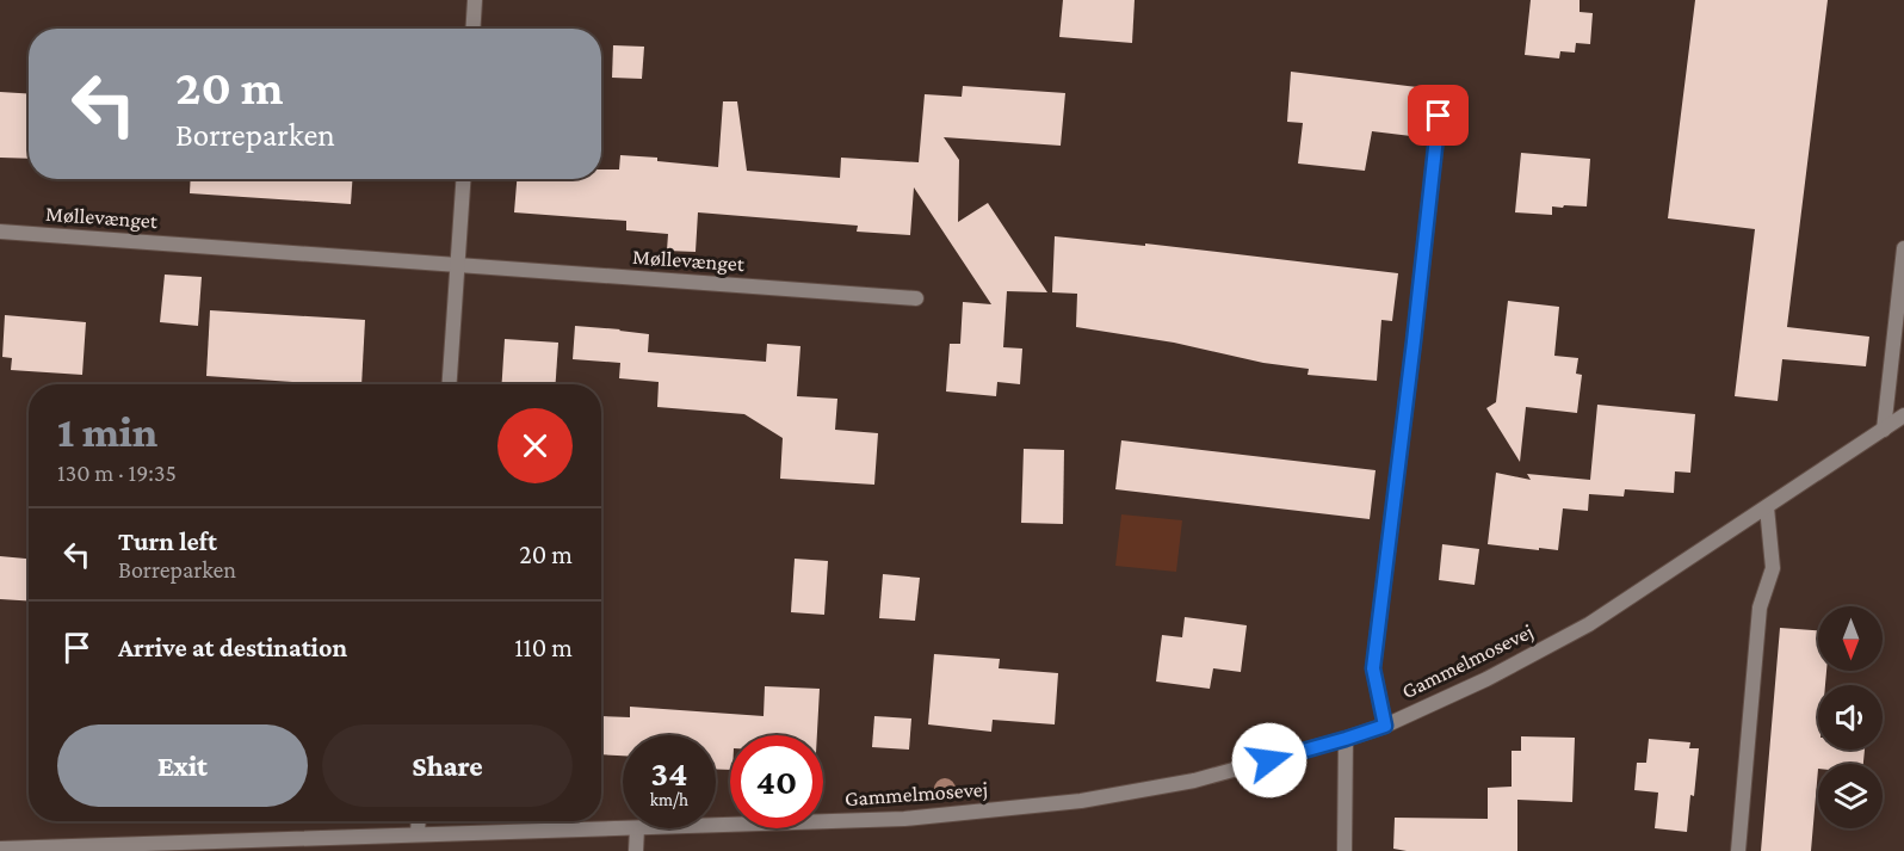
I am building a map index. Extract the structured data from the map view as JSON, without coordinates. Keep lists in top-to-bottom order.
{
  "streets": {
    "street": ["Møllevænget", "Gammelmosevej"]
  },
  "north": "bottom",
  "page": {
    "turn": ["20 m", "Borreparken"],
    "heading": ["1 min", "130 m · 19:35"],
    "list": [
      {
        "name": "Turn left",
        "note": "Borreparken",
        "value": "20 m"
      },
      {
        "name": "Arrive at destination",
        "value": "110 m"
      }
    ],
    "buttons": ["Exit", "Share"],
    "speed": "34 km/h",
    "limit": "40"
  }
}
